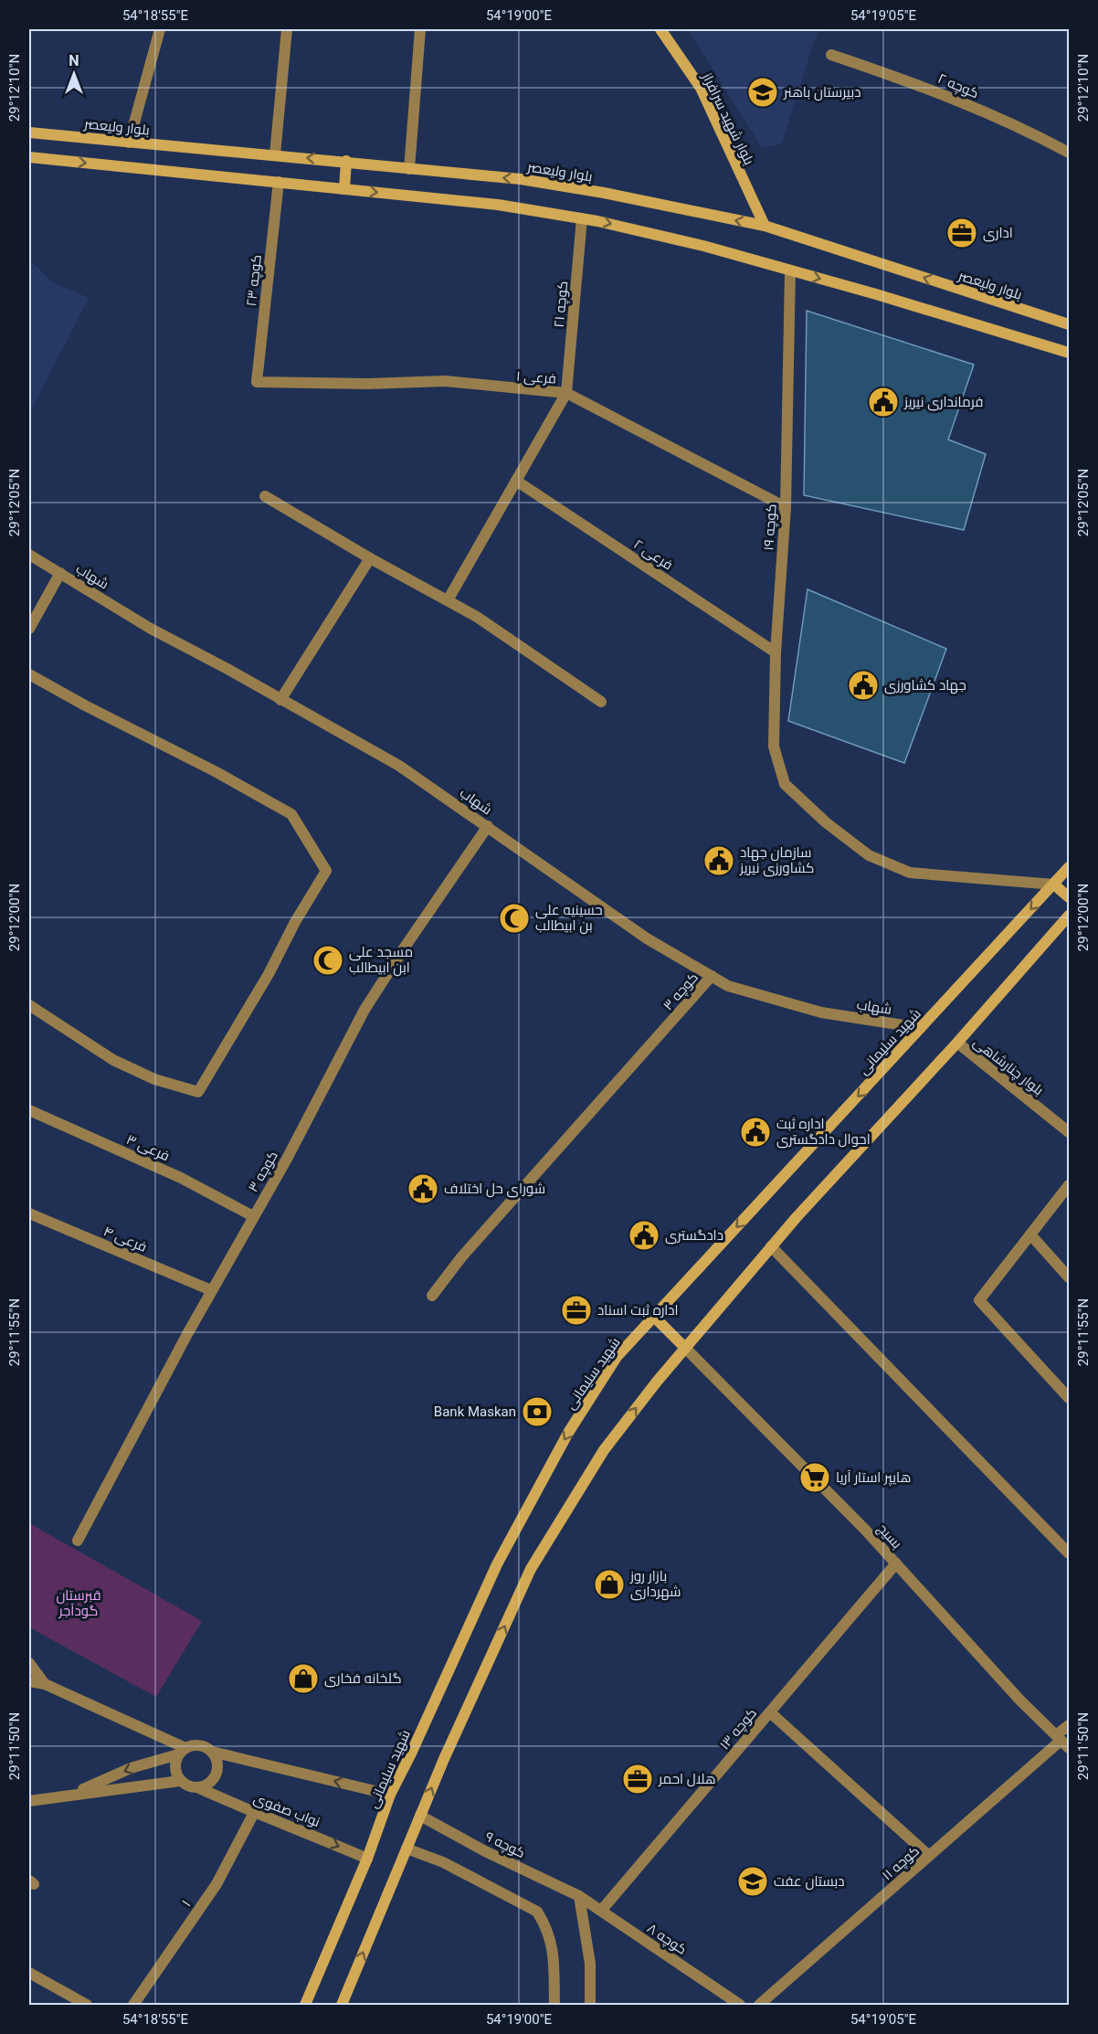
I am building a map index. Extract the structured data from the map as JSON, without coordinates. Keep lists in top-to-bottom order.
{
  "streets": {
    "main road": ["بلوار شهید سرافراز", "بلوار ولیعصر", "شهید سلیمانی"],
    "street": [
      "کوچه ۲",
      "کوچه ۲۳",
      "کوچه ۲۱",
      "فرعی ۱",
      "کوچه ۱۹",
      "فرعی ۲",
      "شهاب",
      "کوچه ۳",
      "بلوار چنارشاهی",
      "فرعی ۳",
      "فرعی ۴",
      "بسیج",
      "کوچه ۱۳",
      "نواب صفوی",
      "کوچه ۹",
      "کوچه ۱۱",
      "۱",
      "کوچه ۸"
    ]
  },
  "crossings": [
    ["بلوار شهید سرافراز", "بلوار ولیعصر"],
    ["کوچه ۲۳", "فرعی ۱"],
    ["کوچه ۲۱", "فرعی ۱"],
    ["فرعی ۱", "کوچه ۱۹"],
    ["کوچه ۱۹", "فرعی ۲"],
    ["کوچه ۱۹", "شهید سلیمانی"],
    ["شهاب", "کوچه ۳"],
    ["شهاب", "شهید سلیمانی"],
    ["کوچه ۳", "فرعی ۳"],
    ["کوچه ۳", "فرعی ۴"],
    ["شهید سلیمانی", "نواب صفوی"],
    ["بسیج", "کوچه ۱۳"],
    ["بسیج", "کوچه ۱۱"],
    ["کوچه ۱۳", "کوچه ۸"],
    ["نواب صفوی", "۱"],
    ["کوچه ۹", "کوچه ۸"]
  ],
  "parks": ["قبرستان گودآجر"],
  "places": {
    "school or university": ["دبیرستان باهنر", "دبستان عفت"],
    "office": ["اداری", "اداره ثبت اسناد", "هلال احمر"],
    "public building": [
      "فرمانداری نیریز",
      "جهاد کشاورزی",
      "سازمان جهاد کشاورزی نیریز",
      "اداره ثبت احوال دادگستری",
      "شورای حل اختلاف",
      "دادگستری"
    ],
    "mosque": ["حسینیه علی بن ابیطالب", "مسجد علی ابن ابیطالب"],
    "bank": ["Bank Maskan"],
    "supermarket": ["هایپر استار آریا"],
    "shop": ["بازار روز شهرداری", "گلخانه فخاری"]
  },
  "north": "top",
  "coordinates": [
    "54°18'55\"E",
    "54°19'00\"E",
    "54°19'05\"E",
    "29°12'10\"N",
    "29°12'05\"N",
    "29°12'00\"N",
    "29°11'55\"N",
    "29°11'50\"N"
  ]
}
